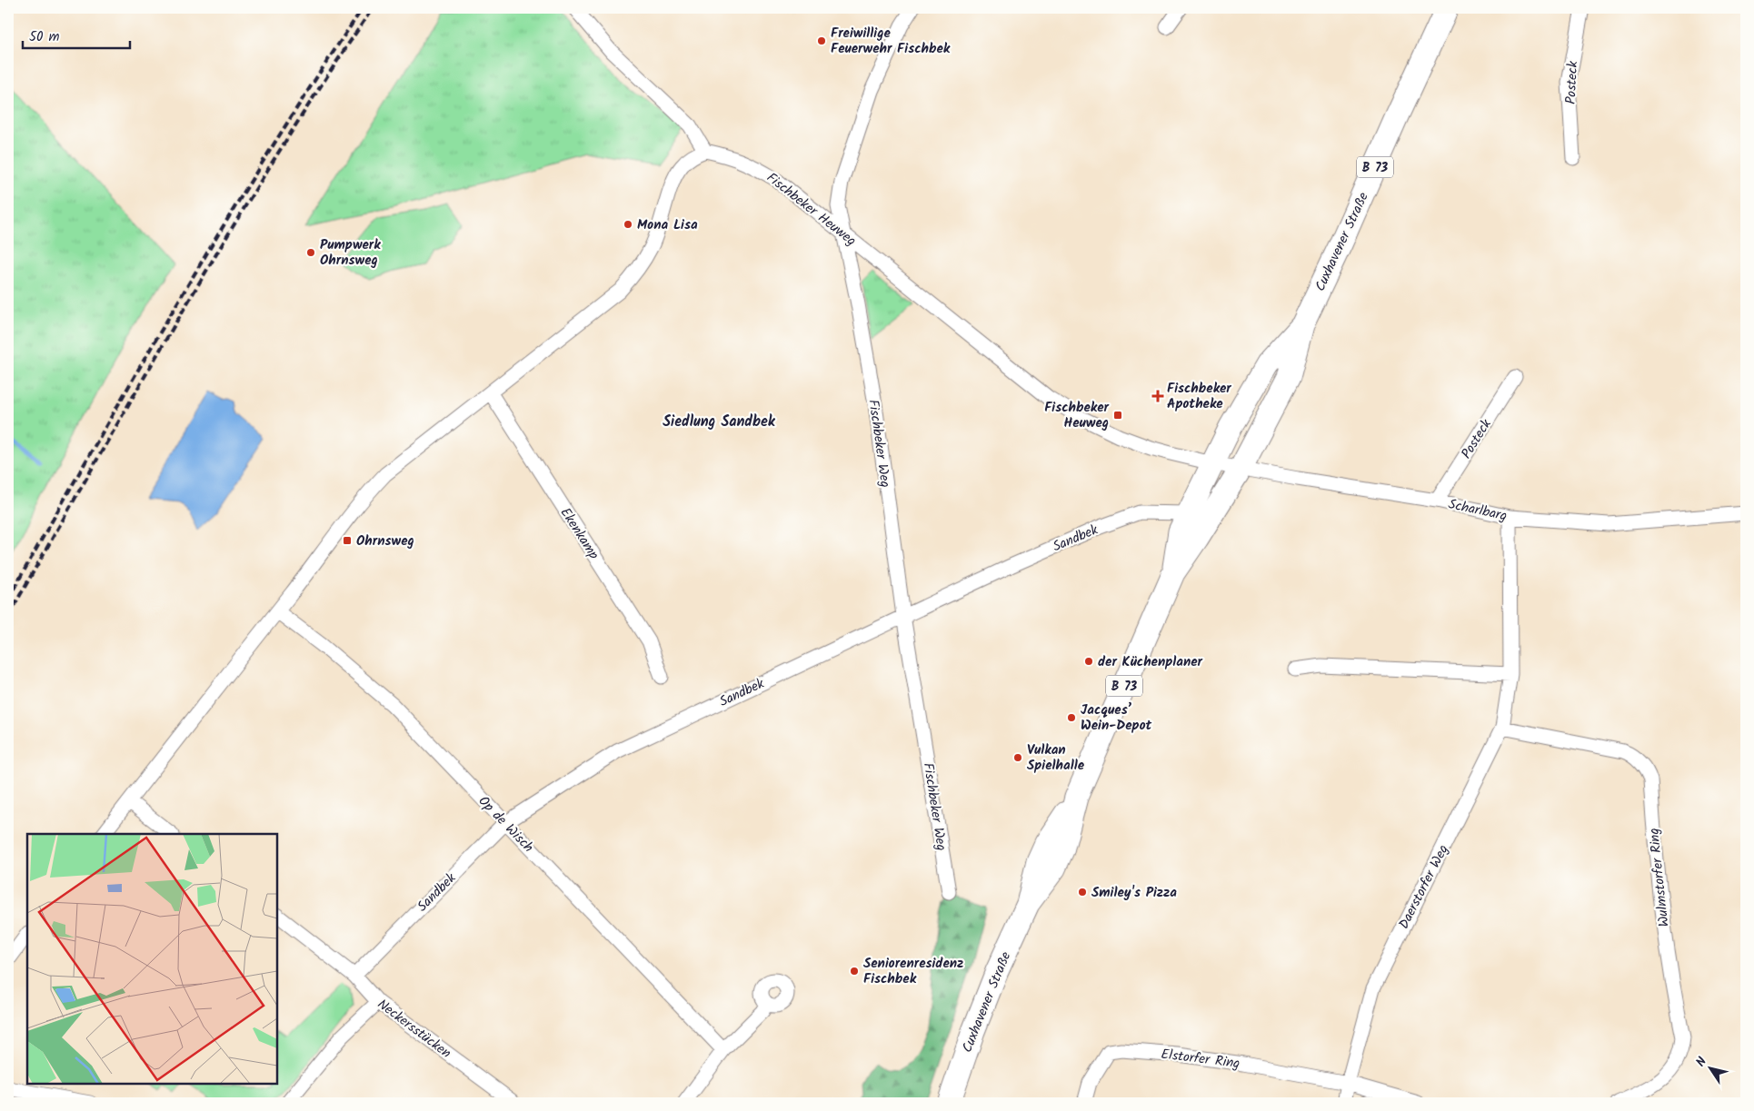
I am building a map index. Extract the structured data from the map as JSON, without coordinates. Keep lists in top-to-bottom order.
{
  "streets": {
    "main road": ["B 73", "Cuxhavener Straße"],
    "street": [
      "Posteck",
      "Fischbeker Heuweg",
      "Fischbeker Weg",
      "Scharlbarg",
      "Ekenkamp",
      "Sandbek",
      "Op de Wisch",
      "Wulmstorfer Ring",
      "Daerstorfer Weg",
      "Neckersstücken",
      "Elstorfer Ring"
    ]
  },
  "crossings": [
    ["Posteck", "Scharlbarg"],
    ["Fischbeker Heuweg", "Cuxhavener Straße"],
    ["Fischbeker Heuweg", "Fischbeker Weg"],
    ["Fischbeker Heuweg", "Scharlbarg"],
    ["Cuxhavener Straße", "Scharlbarg"],
    ["Cuxhavener Straße", "Sandbek"],
    ["Fischbeker Weg", "Sandbek"],
    ["Scharlbarg", "Daerstorfer Weg"],
    ["Sandbek", "Op de Wisch"],
    ["Sandbek", "Neckersstücken"],
    ["Wulmstorfer Ring", "Daerstorfer Weg"],
    ["Daerstorfer Weg", "Elstorfer Ring"]
  ],
  "districts": ["Siedlung Sandbek"],
  "places": {
    "other": [
      "Freiwillige Feuerwehr Fischbek",
      "Mona Lisa",
      "Pumpwerk Ohrnsweg",
      "der Küchenplaner",
      "Jacques’ Wein-Depot",
      "Vulkan Spielhalle",
      "Smiley's Pizza",
      "Seniorenresidenz Fischbek"
    ],
    "health": ["Fischbeker Apotheke"],
    "transit": ["Fischbeker Heuweg", "Ohrnsweg"]
  },
  "scale_bar": "50 m",
  "north": "top left"
}
